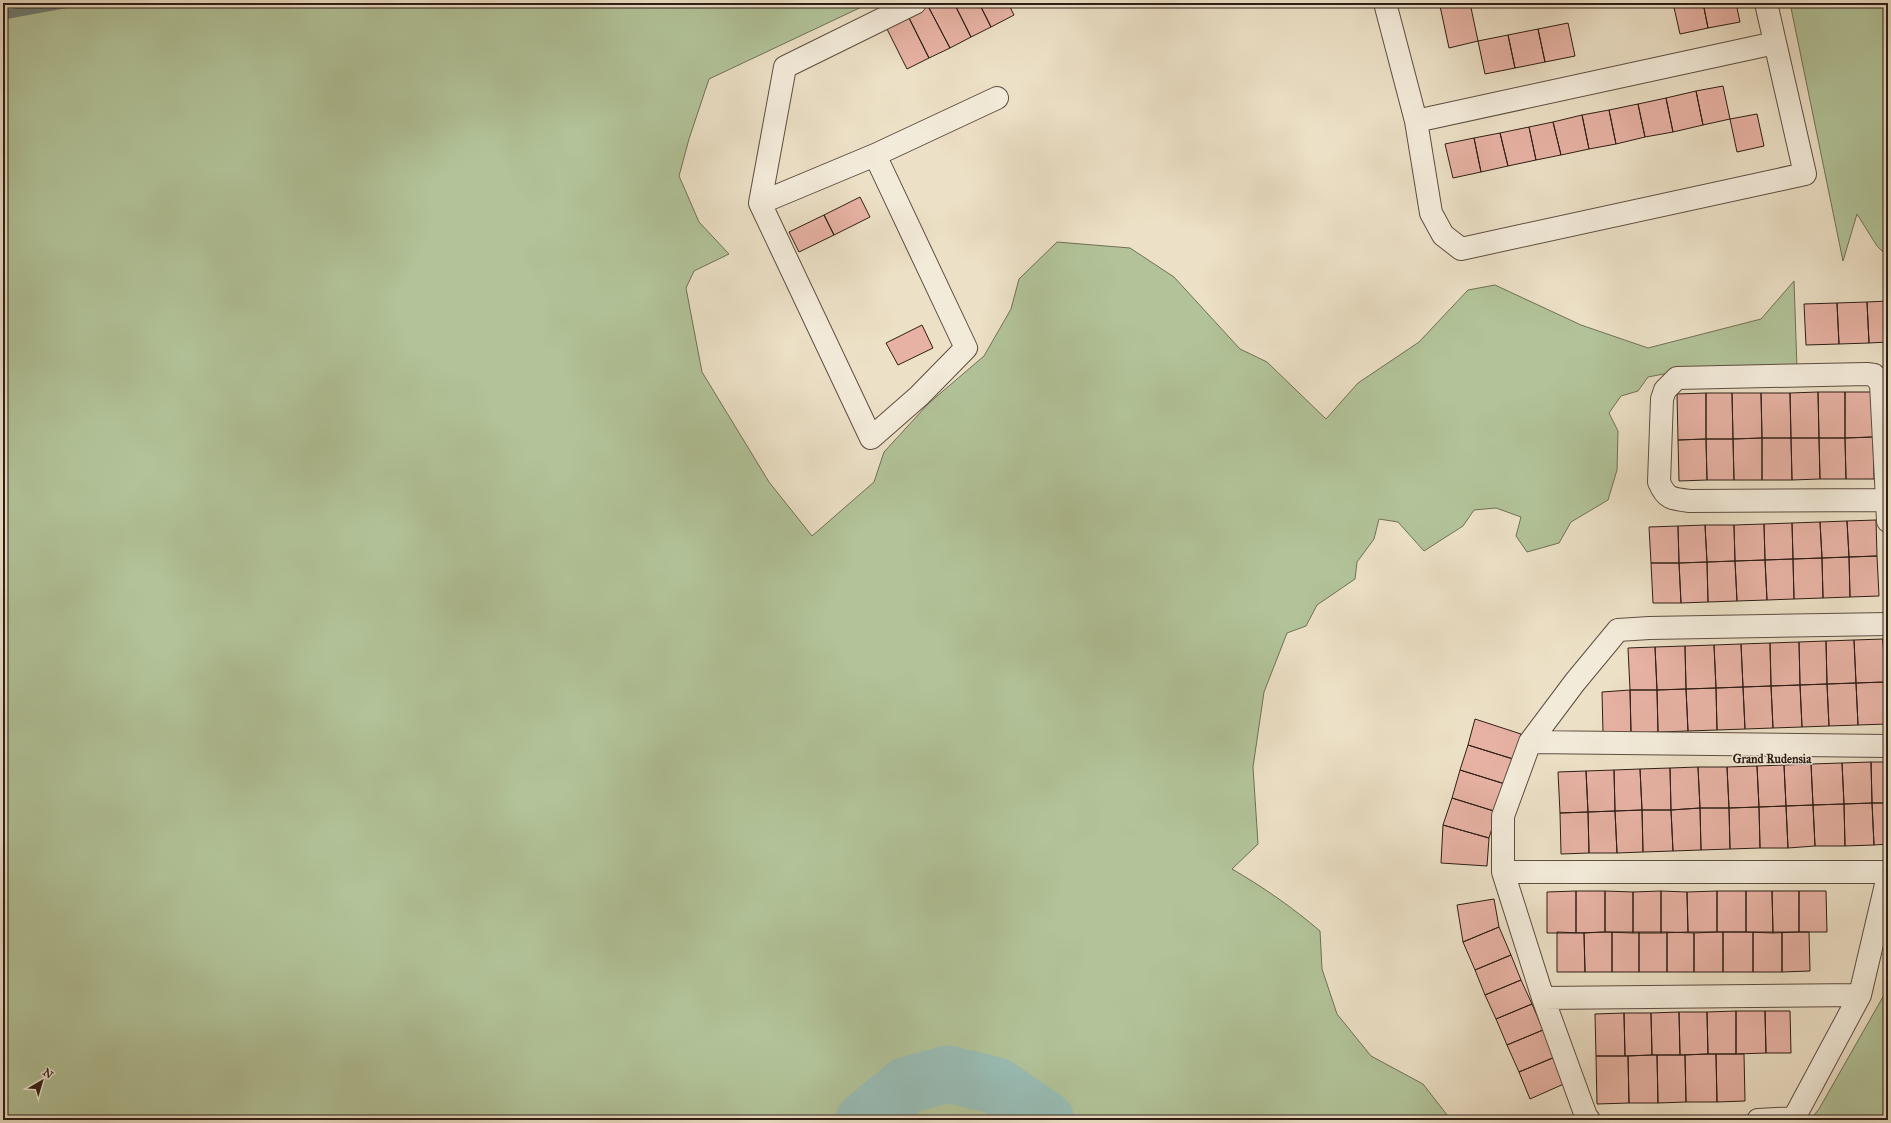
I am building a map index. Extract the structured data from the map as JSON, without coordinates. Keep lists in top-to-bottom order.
{
  "districts": ["Grand Rudensia"],
  "north": "top right"
}
